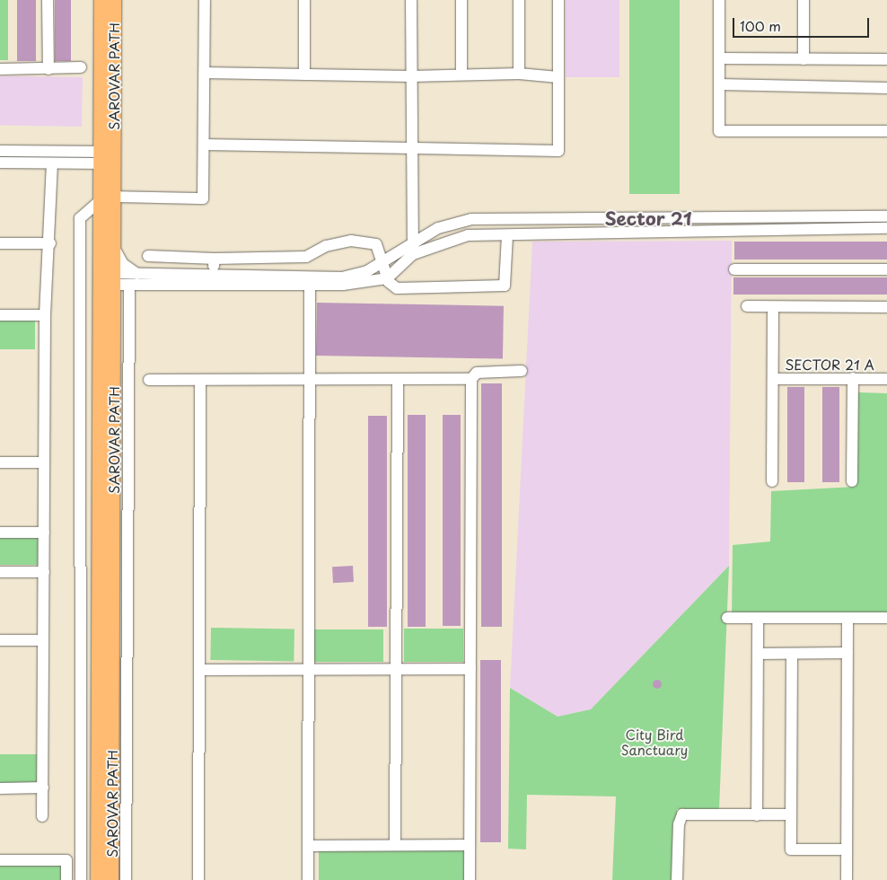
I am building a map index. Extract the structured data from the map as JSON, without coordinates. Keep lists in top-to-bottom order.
{
  "streets": {
    "main road": ["SAROVAR PATH"],
    "street": ["SECTOR 21 A"]
  },
  "districts": ["Sector 21"],
  "parks": ["City Bird Sanctuary"],
  "scale_bar": "100 m"
}
